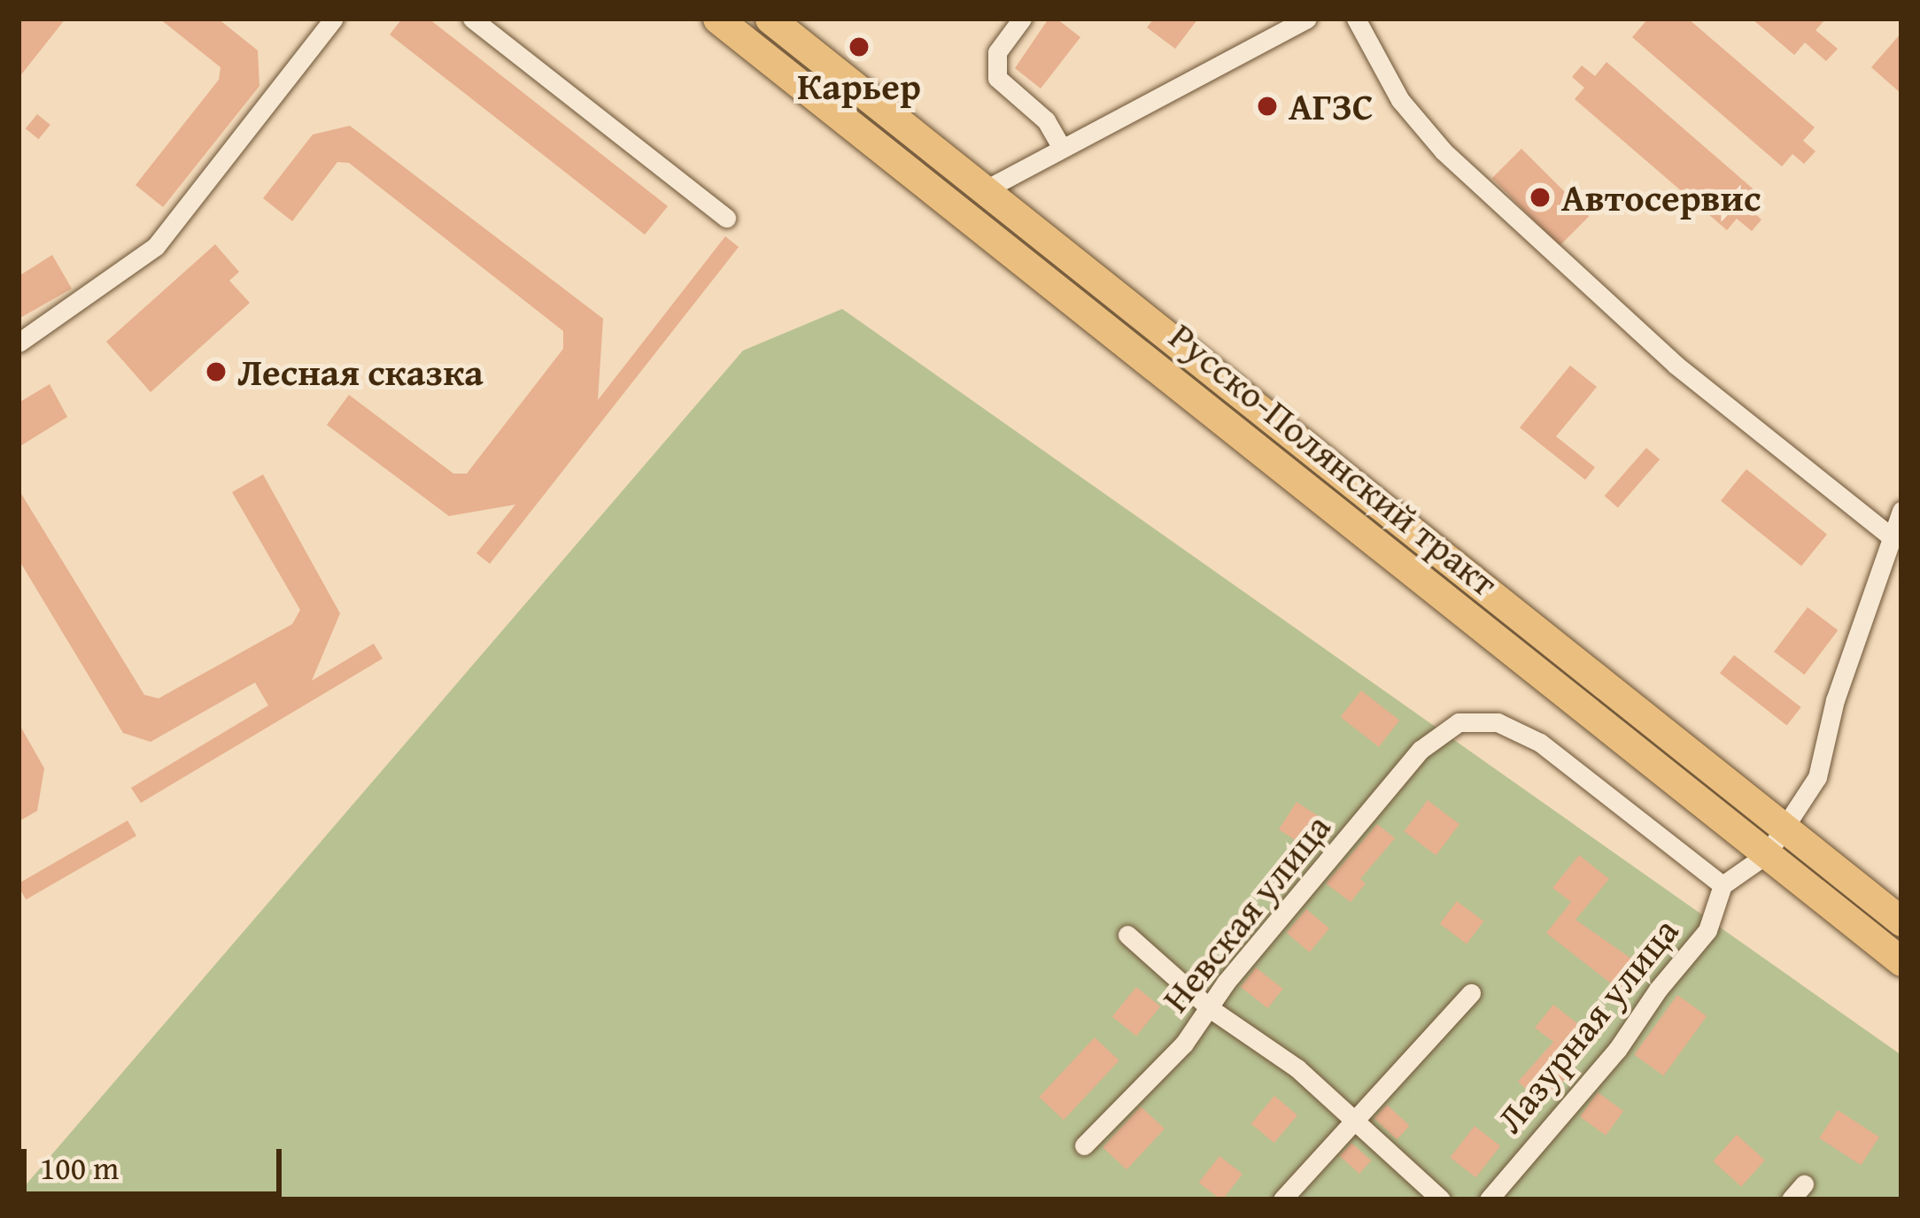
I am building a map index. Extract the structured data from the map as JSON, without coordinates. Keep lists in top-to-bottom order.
{
  "streets": {
    "main road": ["Русско-Полянский тракт"],
    "street": ["Невская улица", "Лазурная улица"]
  },
  "crossings": [
    ["Невская улица", "Лазурная улица"]
  ],
  "places": [
    "Карьер",
    "АГЗС",
    "Автосервис",
    "Лесная сказка"
  ],
  "scale_bar": "100 m"
}
